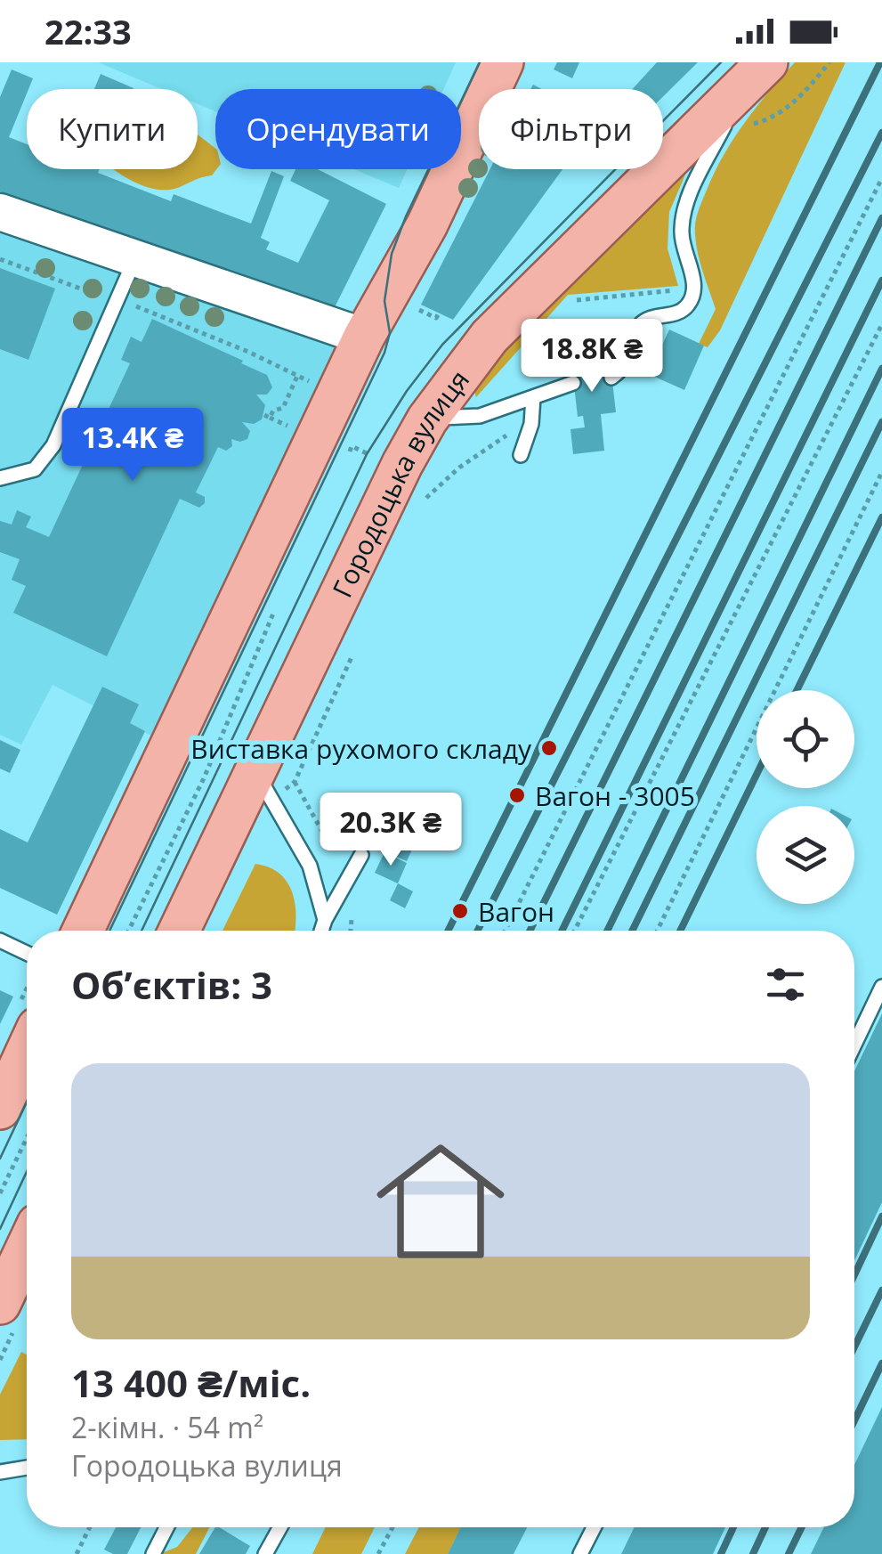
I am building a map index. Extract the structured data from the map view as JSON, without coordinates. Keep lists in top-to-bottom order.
{
  "streets": {
    "main road": ["Городоцька вулиця"]
  },
  "places": ["Виставка рухомого складу", "Вагон - 3005", "Вагон"],
  "page": {
    "status": "22:33",
    "chip": ["Купити", "Орендувати", "Фільтри"],
    "price": ["18.8K ₴", "13.4K ₴", "20.3K ₴"],
    "heading": "Об’єктів: 3",
    "list": [
      {
        "name": "13 400 ₴/міс.",
        "note": "2-кімн. · 54 m² · Городоцька вулиця"
      }
    ]
  }
}
